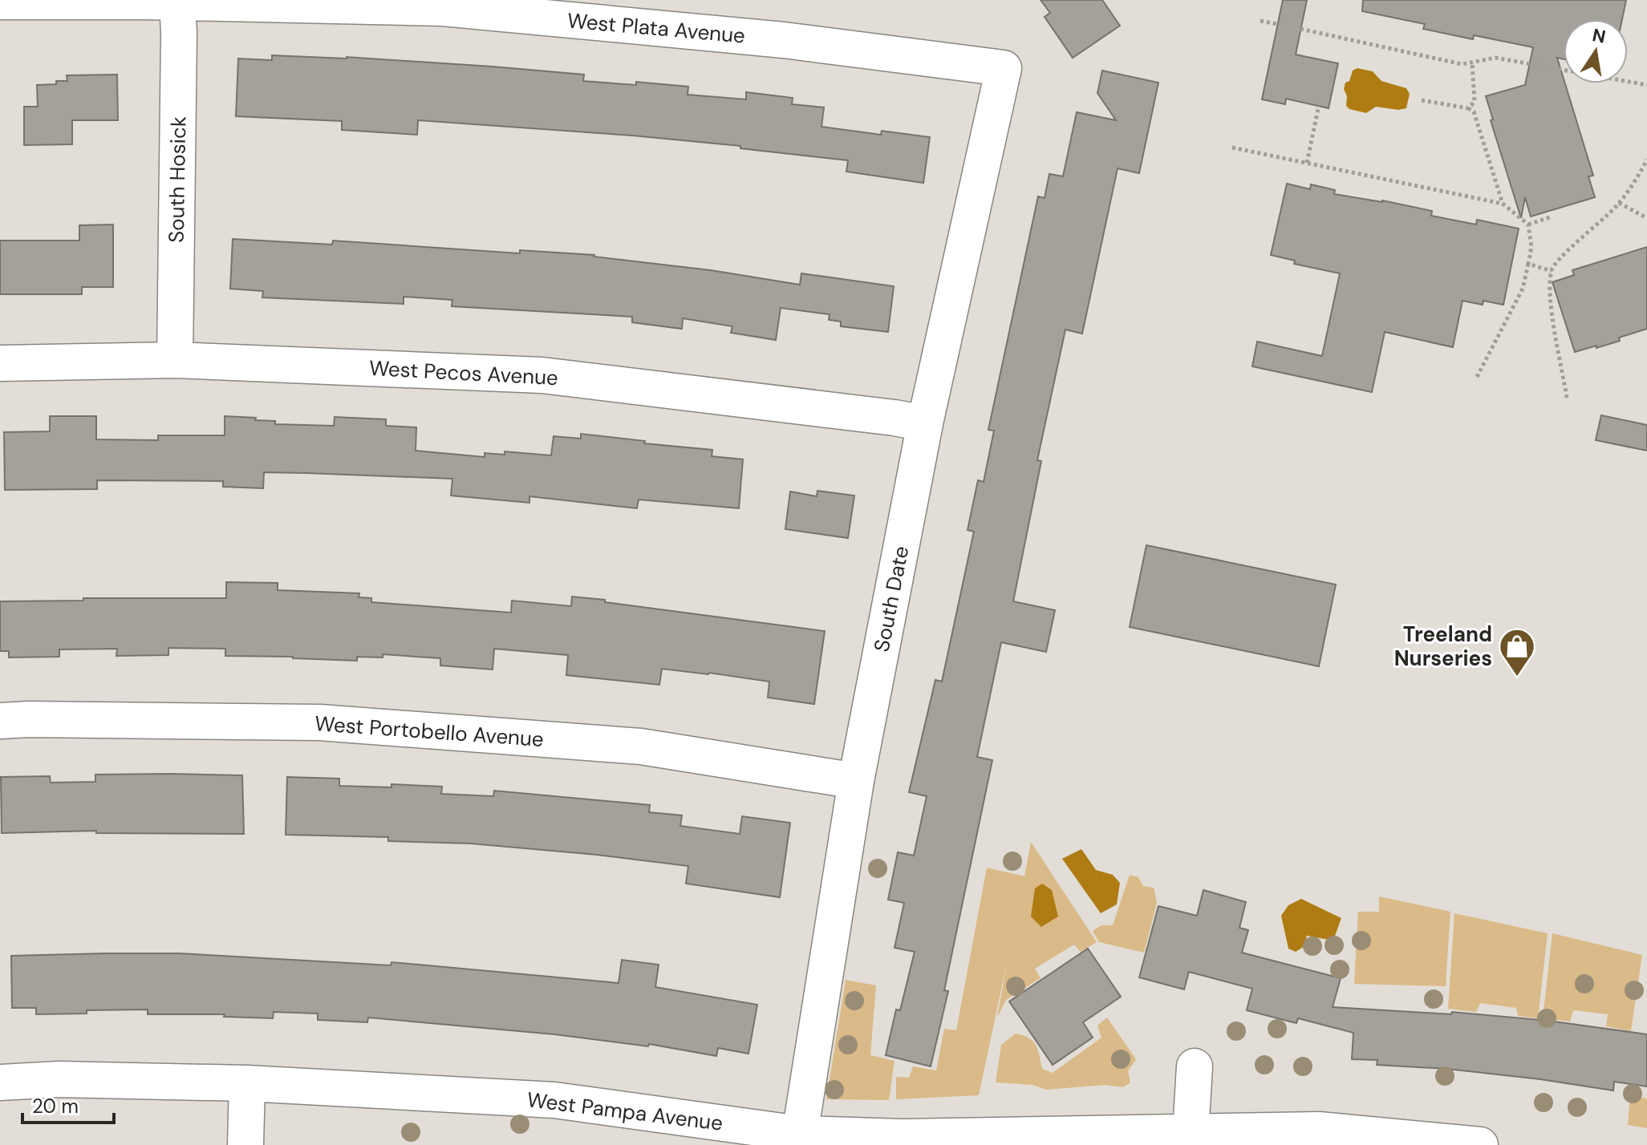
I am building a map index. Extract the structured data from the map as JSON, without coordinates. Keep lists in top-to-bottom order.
{
  "streets": {
    "street": [
      "West Plata Avenue",
      "South Hosick",
      "West Pecos Avenue",
      "South Date",
      "West Portobello Avenue",
      "West Pampa Avenue"
    ]
  },
  "crossings": [
    ["West Plata Avenue", "South Hosick"],
    ["West Plata Avenue", "South Date"],
    ["South Hosick", "West Pecos Avenue"],
    ["West Pecos Avenue", "South Date"],
    ["South Date", "West Portobello Avenue"],
    ["South Date", "West Pampa Avenue"]
  ],
  "places": {
    "shop": ["Treeland Nurseries"]
  },
  "scale_bar": "20 m",
  "north": "top"
}
